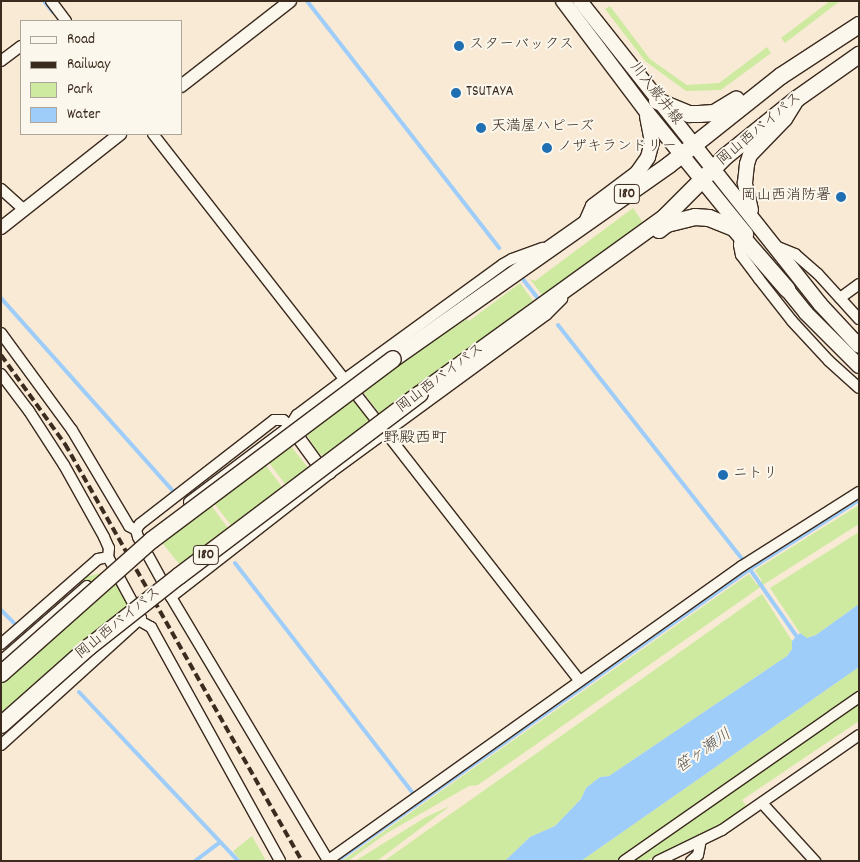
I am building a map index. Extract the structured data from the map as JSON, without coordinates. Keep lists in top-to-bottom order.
{
  "streets": {
    "highway": ["岡山西バイパス", "180"],
    "main road": ["川入巌井線"]
  },
  "crossings": [
    ["川入巌井線", "岡山西バイパス"]
  ],
  "districts": ["野殿西町"],
  "water": ["笹ヶ瀬川"],
  "places": [
    "スターバックス",
    "TSUTAYA",
    "天満屋ハピーズ",
    "ノザキランドリー",
    "岡山西消防署",
    "ニトリ"
  ],
  "legend": [
    "Road",
    "Railway",
    "Park",
    "Water"
  ]
}
